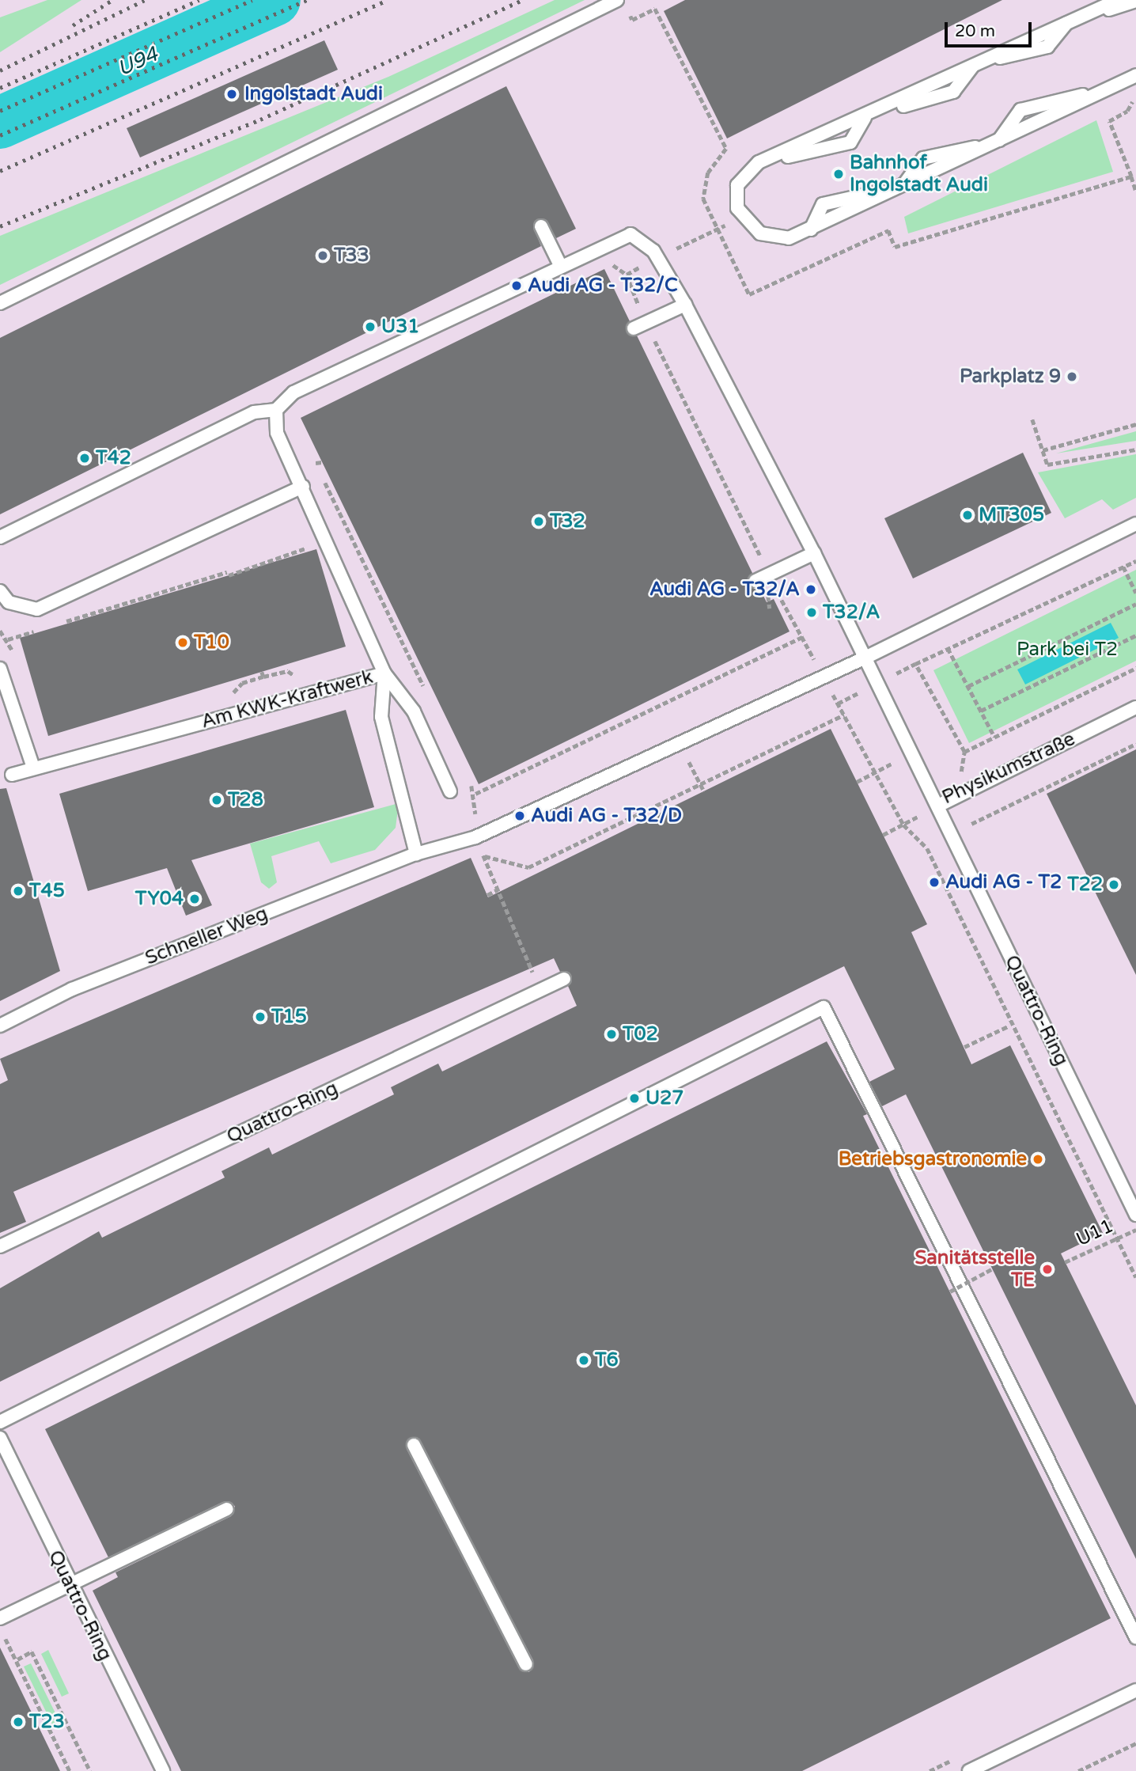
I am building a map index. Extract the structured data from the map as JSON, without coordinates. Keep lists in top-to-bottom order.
{
  "streets": {
    "lane": [
      "Am KWK-Kraftwerk",
      "Physikumstraße",
      "Schneller Weg",
      "Quattro-Ring"
    ],
    "path": ["U11"]
  },
  "crossings": [
    ["Am KWK-Kraftwerk", "Schneller Weg"],
    ["Physikumstraße", "Schneller Weg"],
    ["Physikumstraße", "Quattro-Ring"]
  ],
  "water": ["U94"],
  "parks": ["Park bei T2"],
  "places": [
    "Ingolstadt Audi",
    "Bahnhof Ingolstadt Audi",
    "T33",
    "Audi AG - T32/C",
    "U31",
    "Parkplatz 9",
    "T42",
    "MT305",
    "T32",
    "Audi AG - T32/A",
    "T32/A",
    "T10",
    "T28",
    "Audi AG - T32/D",
    "Audi AG - T2",
    "T22",
    "T45",
    "TY04",
    "T15",
    "T02",
    "U27",
    "Betriebsgastronomie",
    "Sanitätsstelle TE",
    "T6",
    "T23"
  ],
  "scale_bar": "20 m"
}
